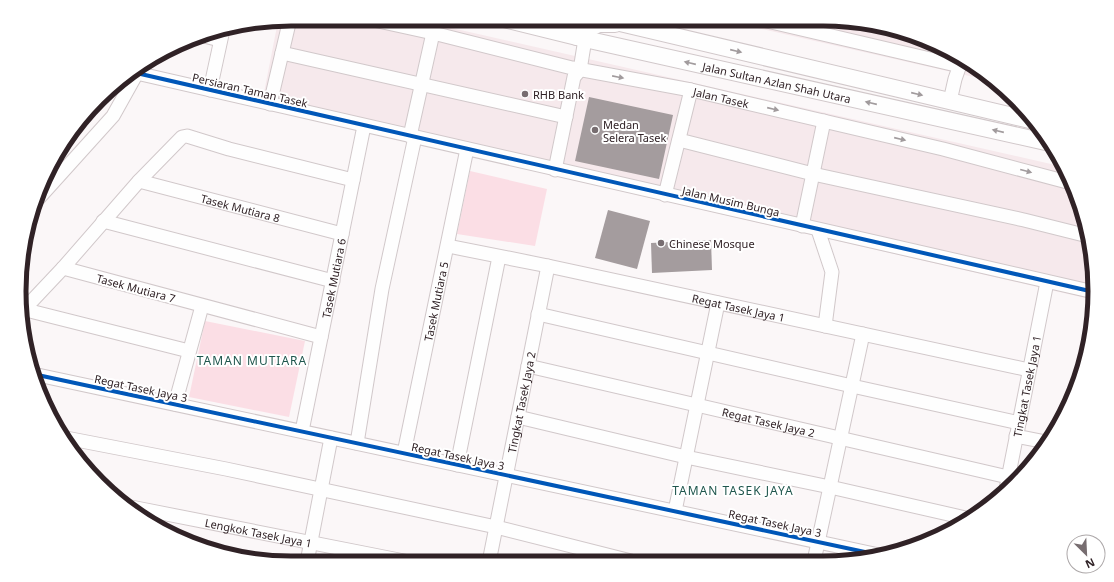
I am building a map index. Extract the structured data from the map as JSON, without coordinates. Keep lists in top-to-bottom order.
{
  "streets": {
    "main road": ["Jalan Sultan Azlan Shah Utara"],
    "street": [
      "Persiaran Taman Tasek",
      "Jalan Tasek",
      "Jalan Musim Bunga",
      "Tasek Mutiara 8",
      "Tasek Mutiara 6",
      "Tasek Mutiara 7",
      "Tasek Mutiara 5",
      "Regat Tasek Jaya 1",
      "Tingkat Tasek Jaya 1",
      "Regat Tasek Jaya 3",
      "Tingkat Tasek Jaya 2",
      "Regat Tasek Jaya 2",
      "Lengkok Tasek Jaya 1"
    ]
  },
  "crossings": [
    ["Persiaran Taman Tasek", "Jalan Musim Bunga"],
    ["Persiaran Taman Tasek", "Tasek Mutiara 6"],
    ["Jalan Musim Bunga", "Tasek Mutiara 6"],
    ["Jalan Musim Bunga", "Tasek Mutiara 5"],
    ["Jalan Musim Bunga", "Tingkat Tasek Jaya 1"],
    ["Tasek Mutiara 8", "Tasek Mutiara 6"],
    ["Tasek Mutiara 6", "Tasek Mutiara 7"],
    ["Tasek Mutiara 6", "Regat Tasek Jaya 3"],
    ["Tasek Mutiara 5", "Regat Tasek Jaya 1"],
    ["Tasek Mutiara 5", "Regat Tasek Jaya 3"],
    ["Regat Tasek Jaya 1", "Tingkat Tasek Jaya 1"],
    ["Regat Tasek Jaya 1", "Tingkat Tasek Jaya 2"],
    ["Regat Tasek Jaya 3", "Tingkat Tasek Jaya 2"],
    ["Tingkat Tasek Jaya 2", "Regat Tasek Jaya 2"]
  ],
  "districts": ["TAMAN MUTIARA", "TAMAN TASEK JAYA"],
  "places": ["RHB Bank", "Medan Selera Tasek", "Chinese Mosque"],
  "north": "bottom right"
}
